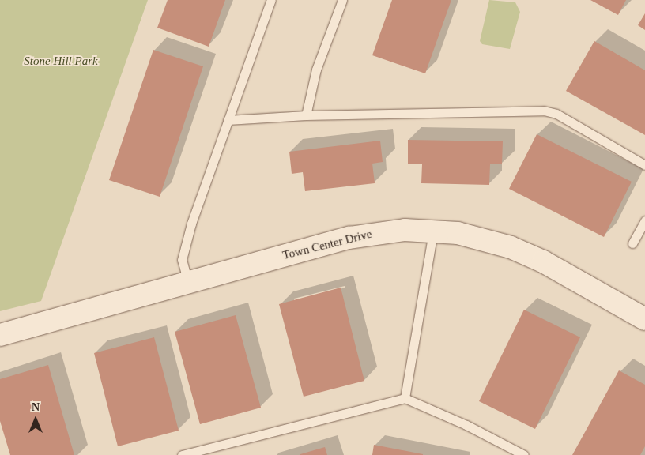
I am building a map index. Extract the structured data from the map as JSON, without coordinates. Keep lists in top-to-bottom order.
{
  "streets": {
    "street": ["Town Center Drive"]
  },
  "parks": ["Stone Hill Park"],
  "north": "top"
}
